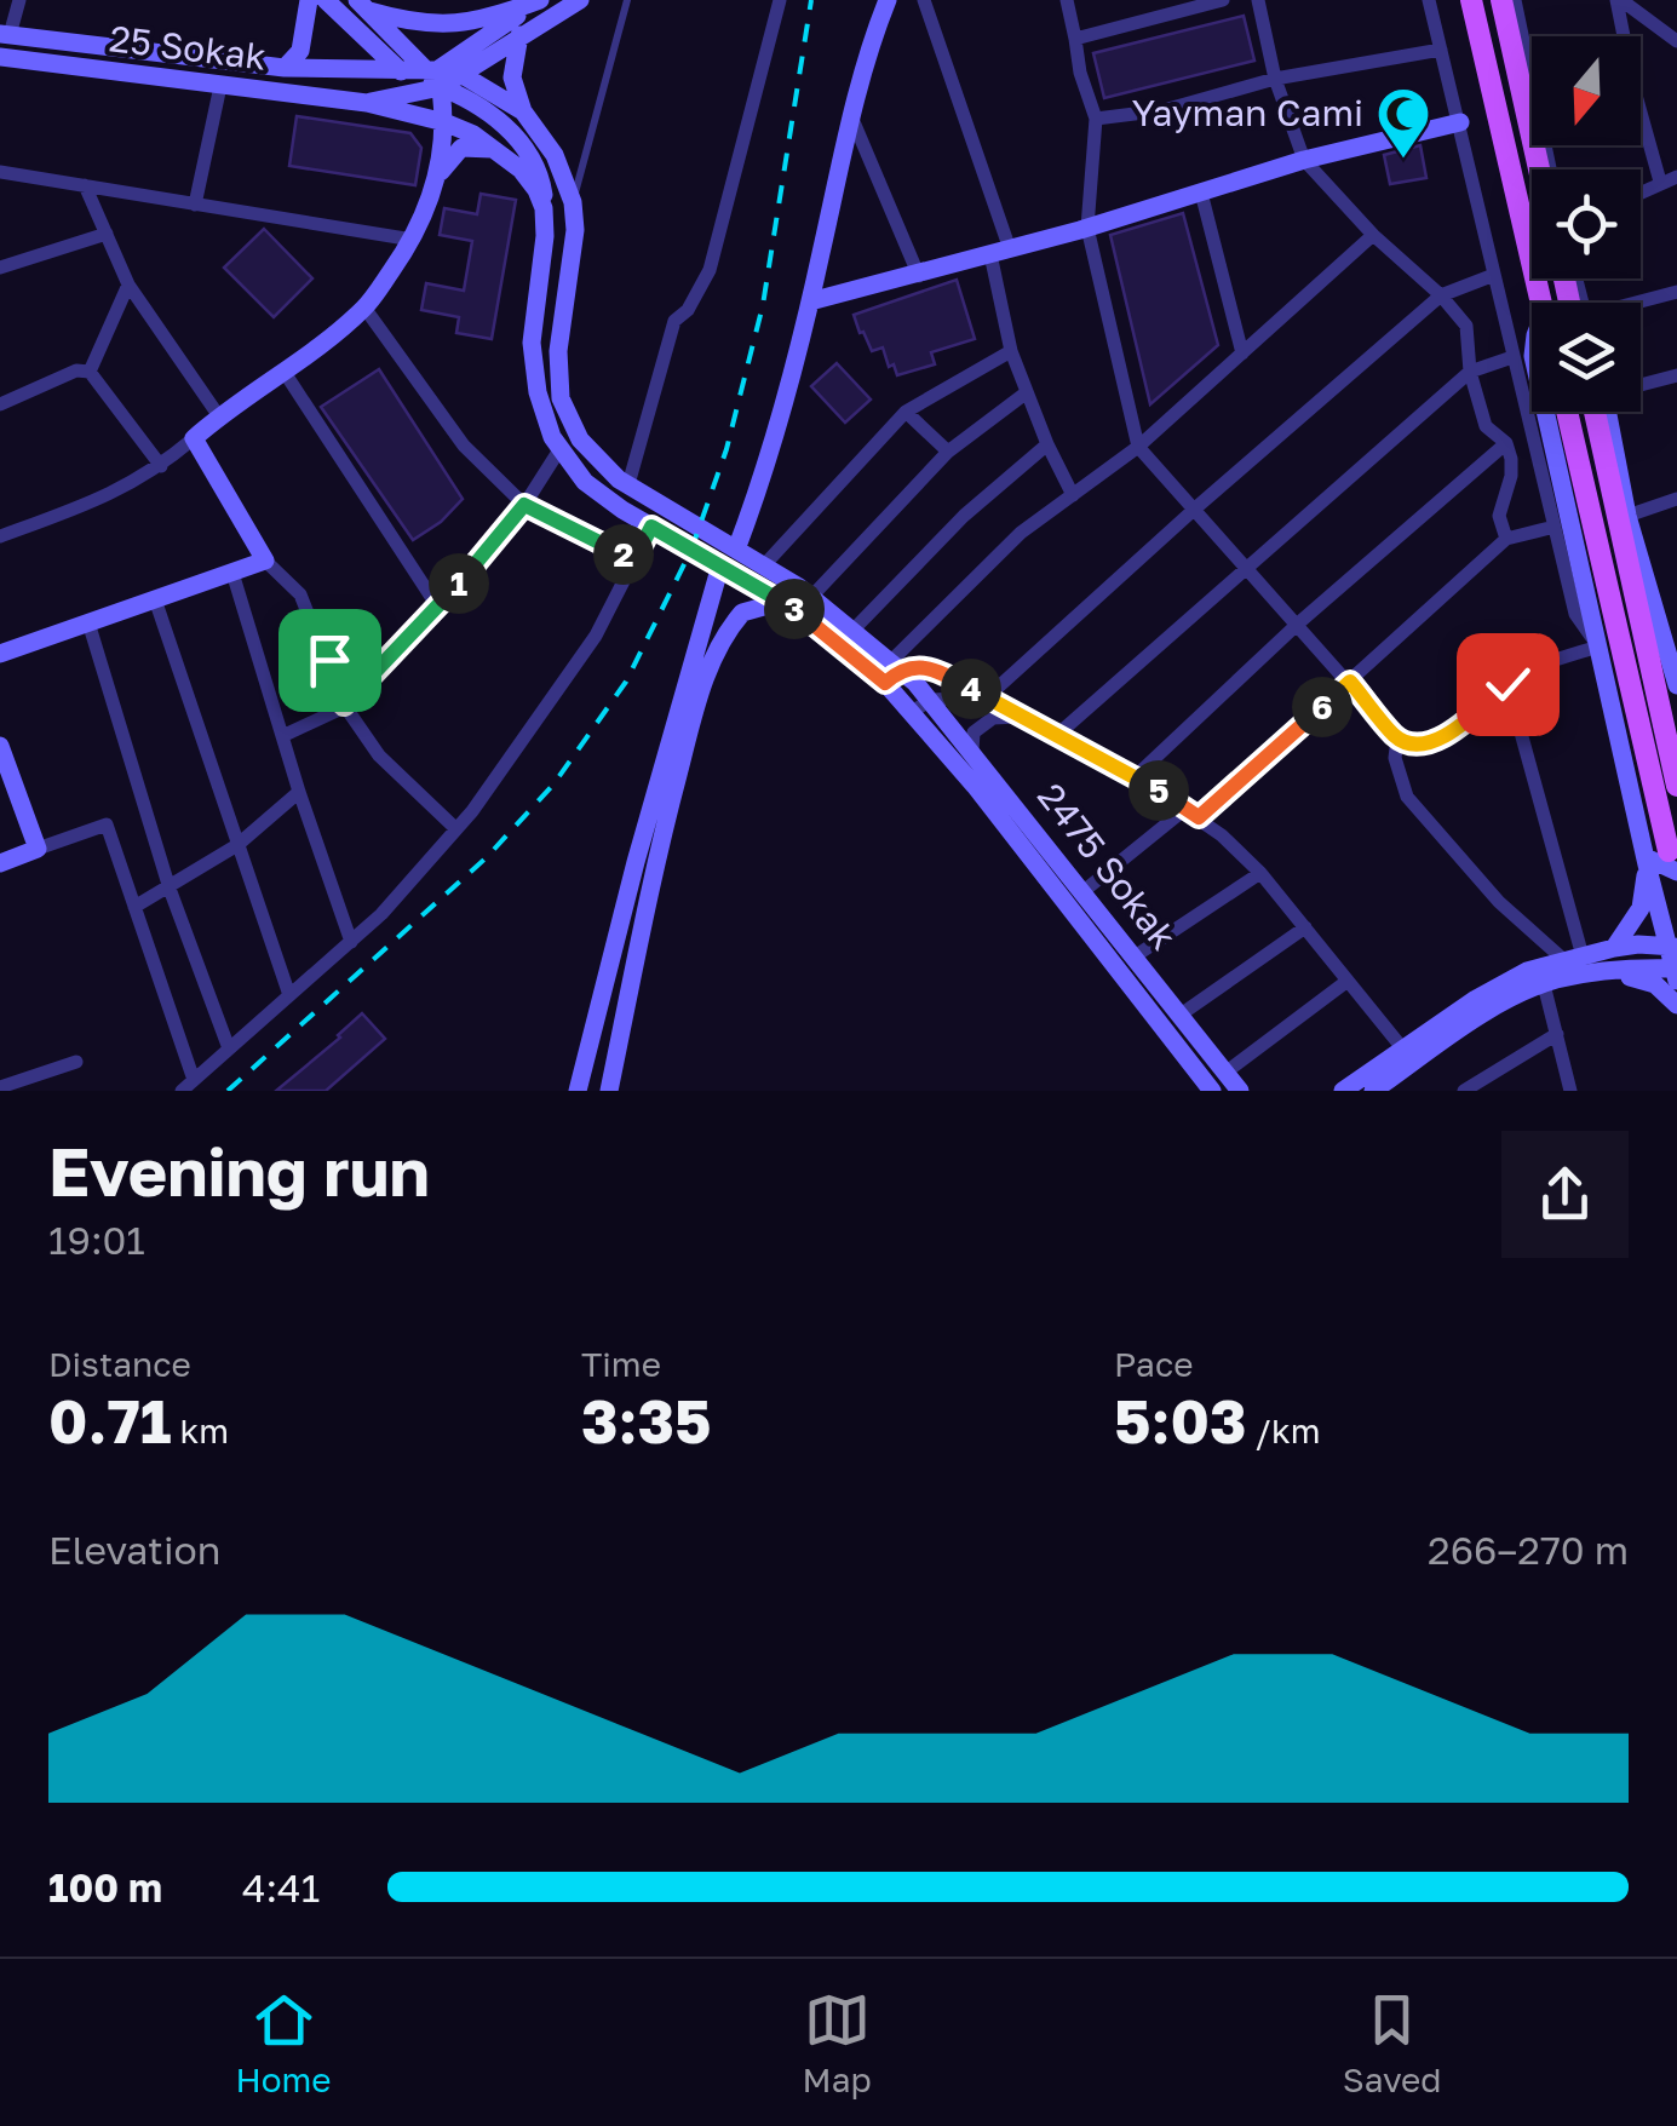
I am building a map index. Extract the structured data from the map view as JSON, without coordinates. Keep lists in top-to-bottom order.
{
  "streets": {
    "main road": ["25 Sokak", "2475 Sokak"]
  },
  "places": {
    "mosque": ["Yayman Cami"]
  },
  "north": "bottom",
  "page": {
    "pins": [
      "2",
      "1",
      "3",
      "4",
      "6",
      "5"
    ],
    "heading": ["Evening run", "19:01"],
    "stats": [
      ["Distance", "0.71 km"],
      ["Time", "3:35"],
      ["Pace", "5:03 /km"]
    ],
    "chart": ["Elevation", "266–270 m"],
    "list": [
      {
        "name": "100 m",
        "note": "4:41"
      }
    ],
    "tabs": ["Home", "Map", "Saved"]
  }
}
